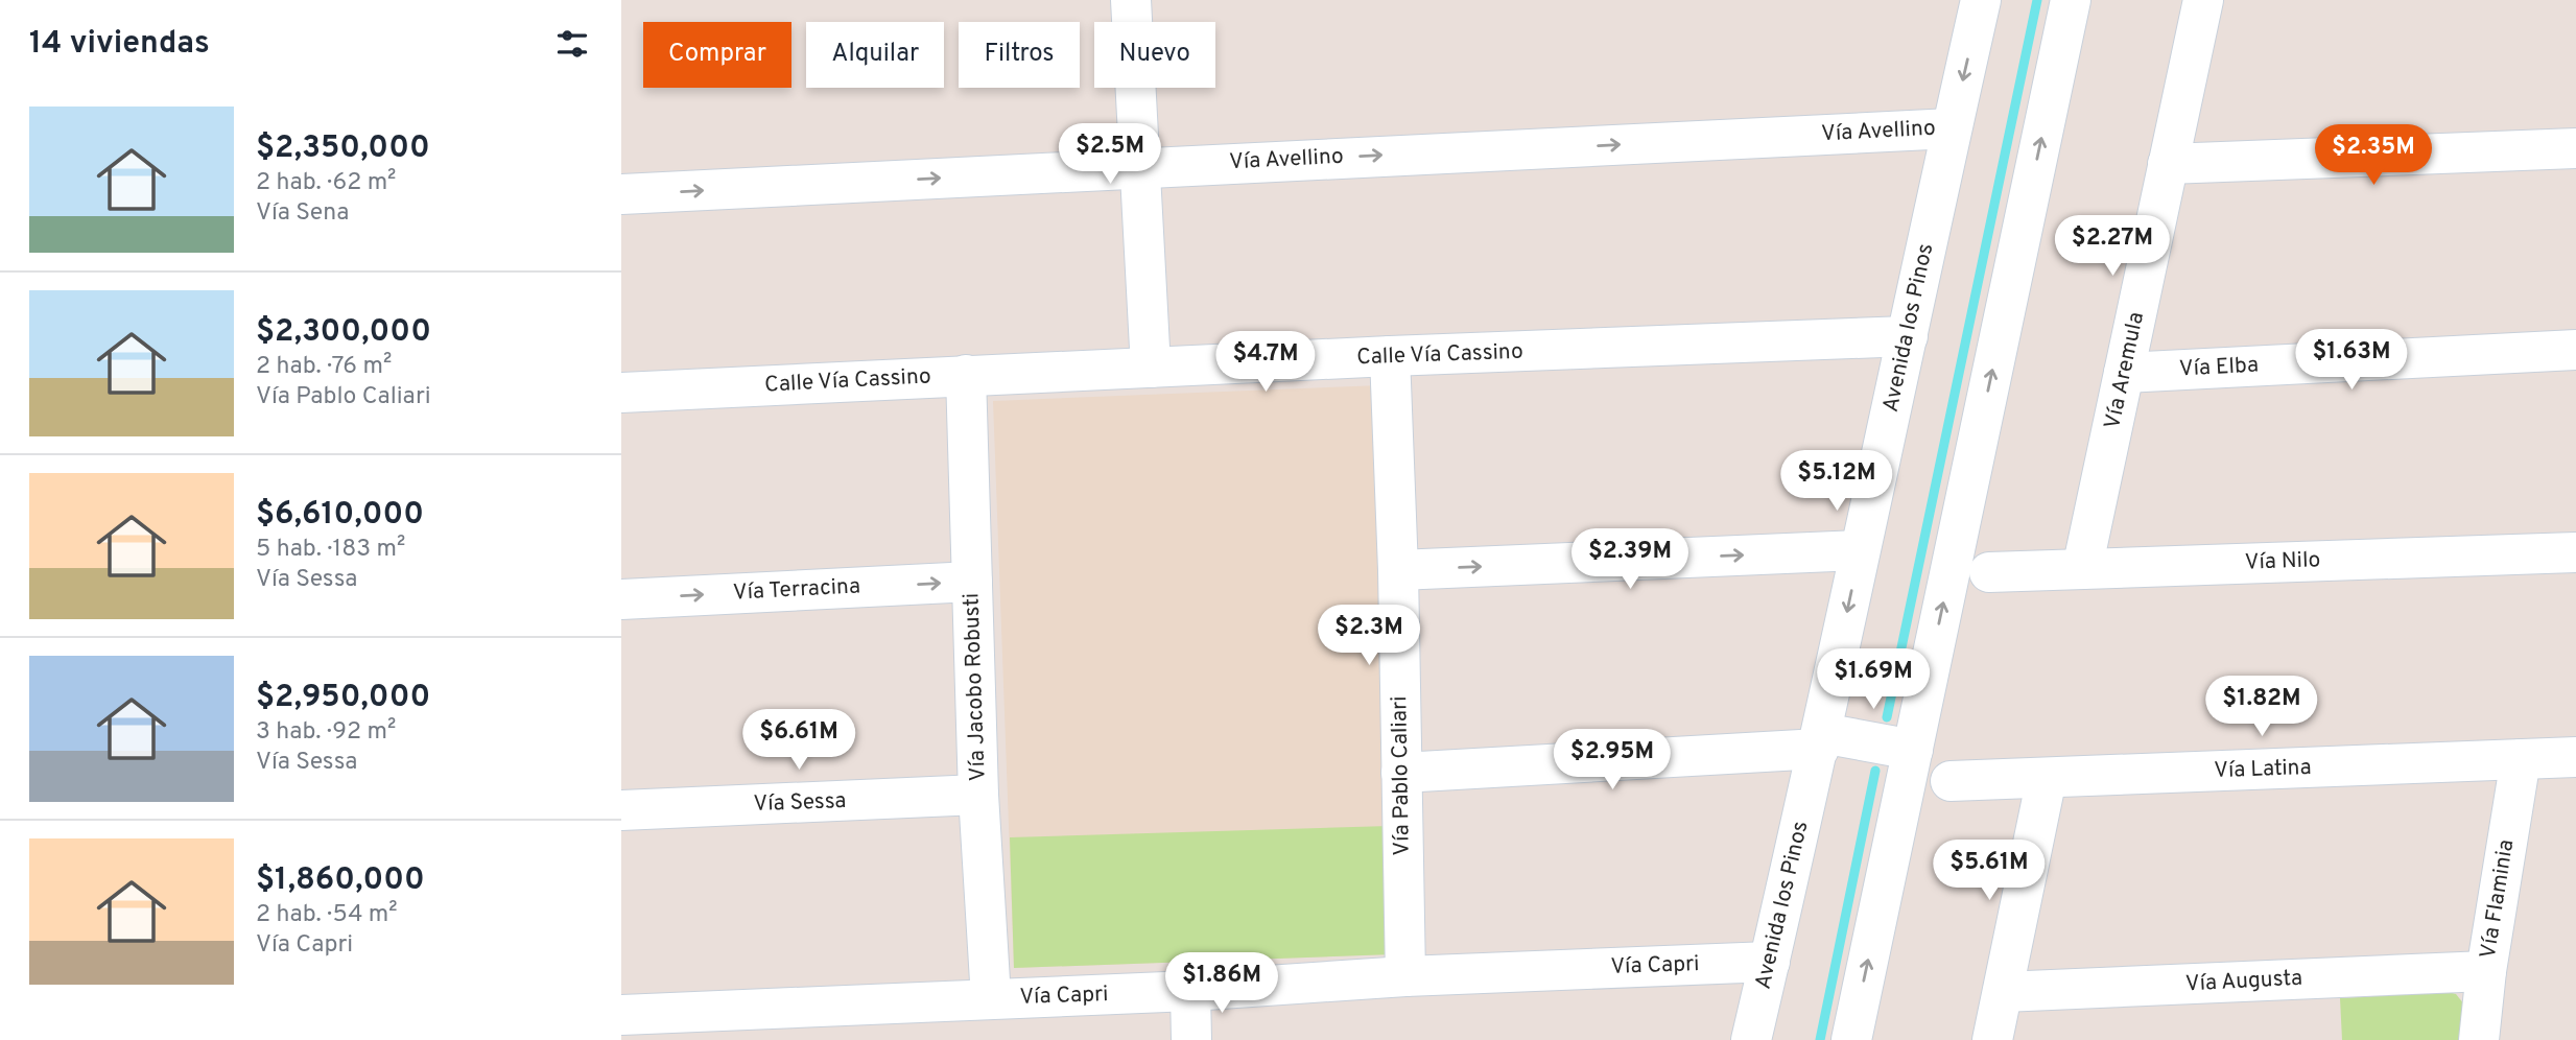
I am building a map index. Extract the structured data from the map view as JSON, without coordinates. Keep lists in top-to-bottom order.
{
  "streets": {
    "street": [
      "Vía Avellino",
      "Avenida los Pinos",
      "Calle Vía Cassino",
      "Vía Elba",
      "Vía Aremula",
      "Vía Nilo",
      "Vía Terracina",
      "Vía Jacobo Robusti",
      "Vía Latina",
      "Vía Pablo Caliari",
      "Vía Sessa",
      "Vía Flaminia",
      "Vía Capri",
      "Vía Augusta"
    ]
  },
  "crossings": [
    ["Vía Avellino", "Avenida los Pinos"],
    ["Avenida los Pinos", "Calle Vía Cassino"],
    ["Avenida los Pinos", "Vía Capri"],
    ["Calle Vía Cassino", "Vía Jacobo Robusti"],
    ["Calle Vía Cassino", "Vía Pablo Caliari"],
    ["Vía Elba", "Vía Aremula"],
    ["Vía Aremula", "Vía Nilo"],
    ["Vía Terracina", "Vía Jacobo Robusti"],
    ["Vía Jacobo Robusti", "Vía Sessa"],
    ["Vía Jacobo Robusti", "Vía Capri"],
    ["Vía Latina", "Vía Flaminia"],
    ["Vía Pablo Caliari", "Vía Capri"],
    ["Vía Flaminia", "Vía Augusta"]
  ],
  "one_way": ["Vía Avellino", "Vía Terracina"],
  "page": {
    "heading": "14 viviendas",
    "chip": [
      "Comprar",
      "Alquilar",
      "Filtros",
      "Nuevo"
    ],
    "list": [
      {
        "name": "$2,350,000",
        "note": "2 hab. · 62 m² · Vía Sena"
      },
      {
        "name": "$2,300,000",
        "note": "2 hab. · 76 m² · Vía Pablo Caliari"
      },
      {
        "name": "$6,610,000",
        "note": "5 hab. · 183 m² · Vía Sessa"
      },
      {
        "name": "$2,950,000",
        "note": "3 hab. · 92 m² · Vía Sessa"
      },
      {
        "name": "$1,860,000",
        "note": "2 hab. · 54 m² · Vía Capri"
      }
    ],
    "price": [
      "$2.5M",
      "$2.35M",
      "$2.27M",
      "$1.63M",
      "$4.7M",
      "$5.12M",
      "$2.39M",
      "$2.3M",
      "$1.69M",
      "$1.82M",
      "$6.61M",
      "$2.95M",
      "$5.61M",
      "$1.86M"
    ]
  }
}
